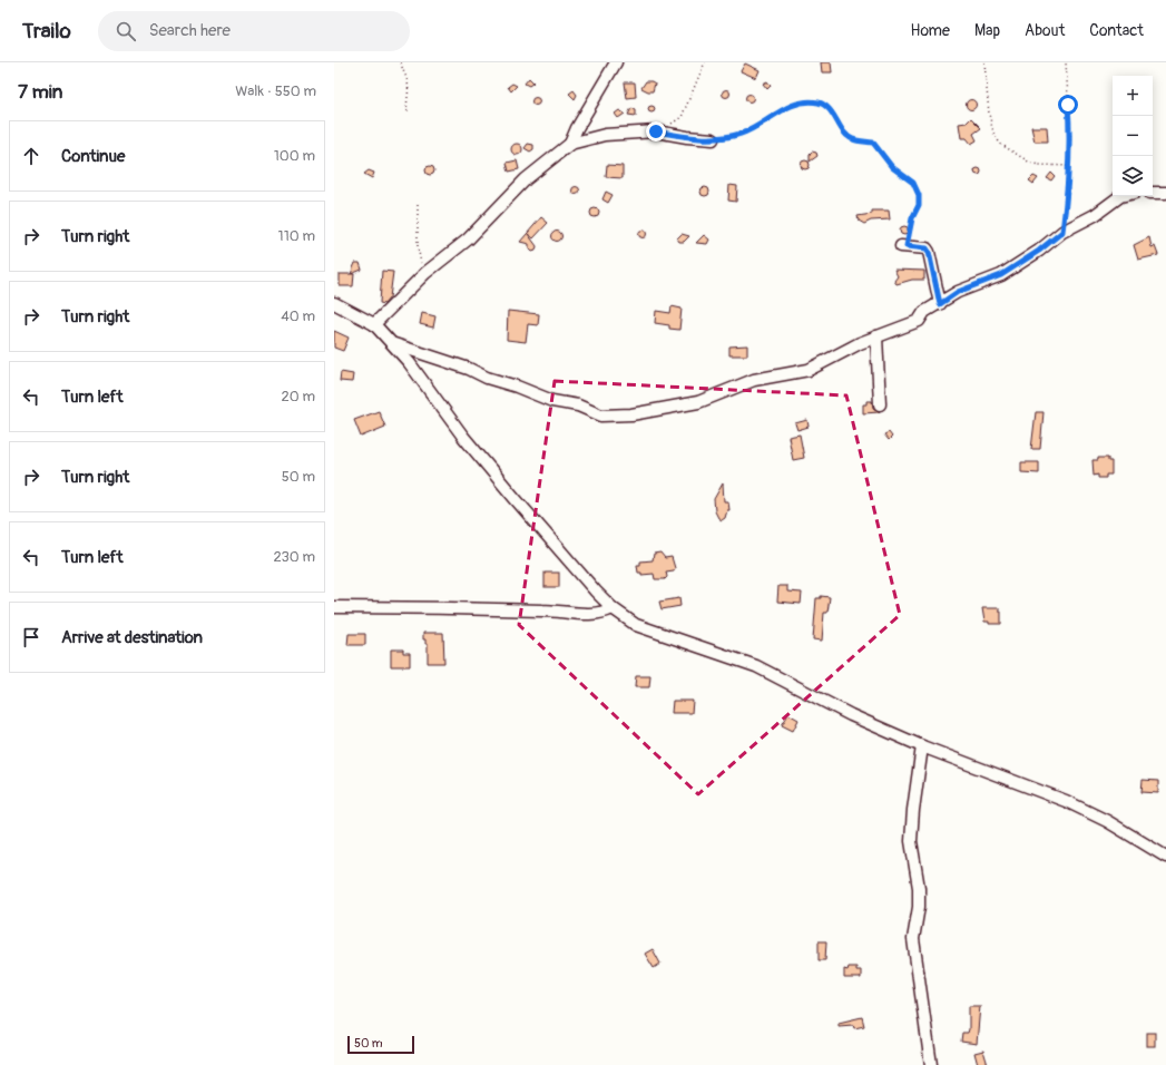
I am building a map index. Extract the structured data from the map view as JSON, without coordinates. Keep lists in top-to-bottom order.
{
  "scale_bar": "50 m",
  "page": {
    "header": "Trailo",
    "search": "Search here",
    "nav": [
      "Home",
      "Map",
      "About",
      "Contact"
    ],
    "heading": ["7 min", "Walk · 550 m"],
    "map_buttons": ["+", "−"],
    "list": [
      ["Continue", "100 m"],
      ["Turn right", "110 m"],
      ["Turn right", "40 m"],
      ["Turn left", "20 m"],
      ["Turn right", "50 m"],
      ["Turn left", "230 m"],
      "Arrive at destination"
    ],
    "scale": "50 m"
  }
}
